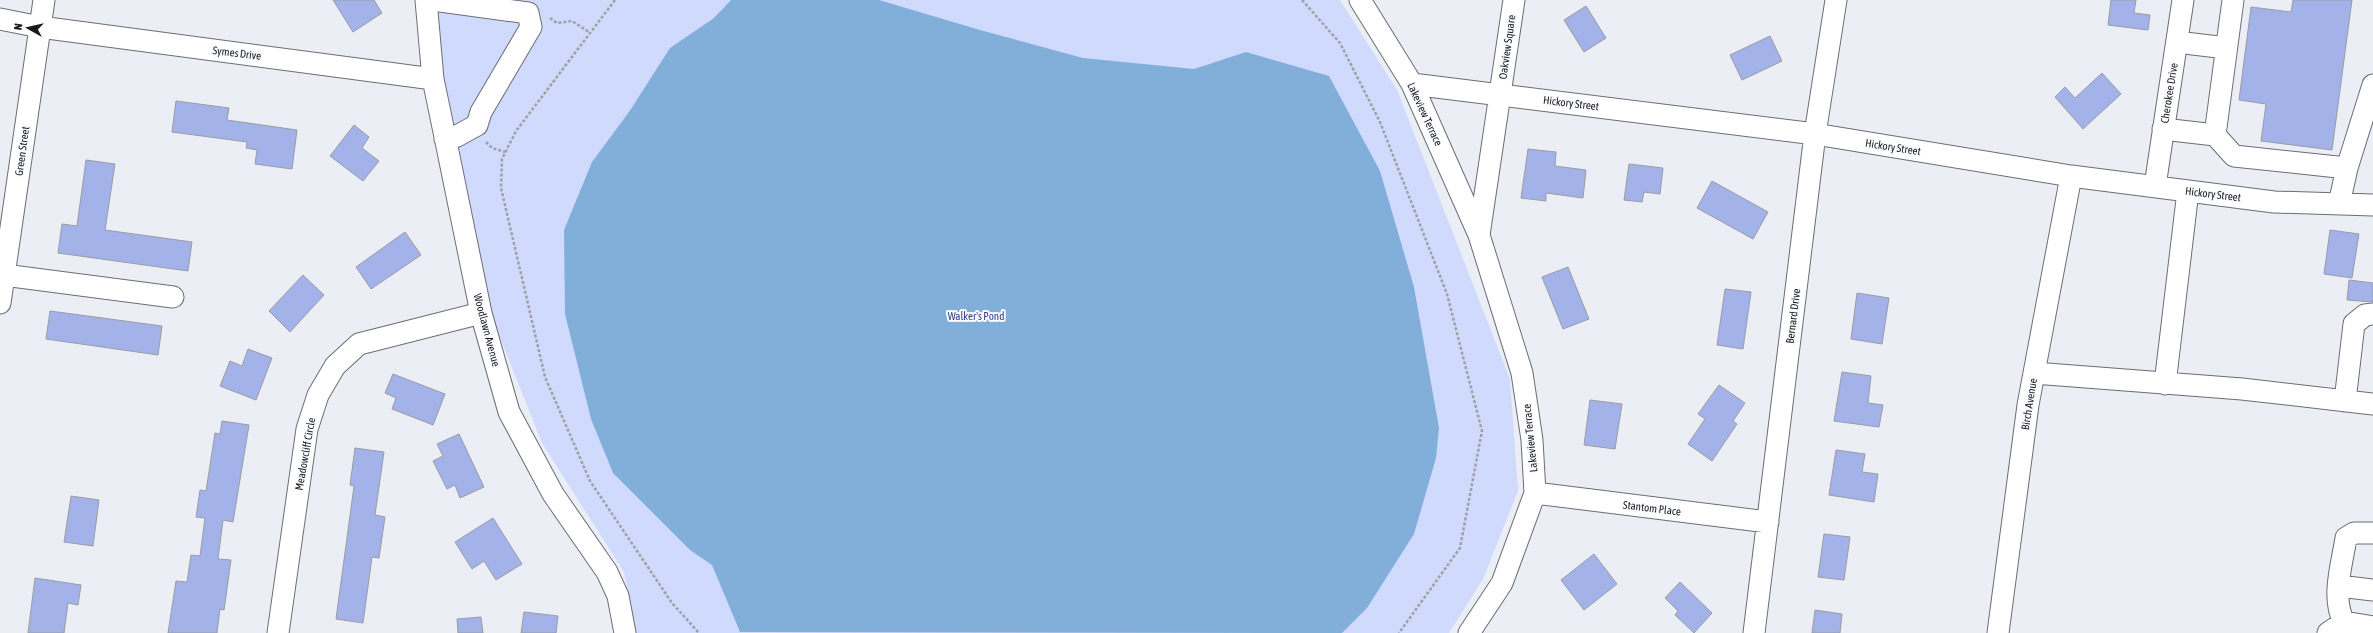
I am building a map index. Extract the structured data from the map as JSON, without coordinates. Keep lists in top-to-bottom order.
{
  "streets": {
    "street": [
      "Oakview Square",
      "Symes Drive",
      "Cherokee Drive",
      "Hickory Street",
      "Lakeview Terrace",
      "Green Street",
      "Bernard Drive",
      "Woodlawn Avenue",
      "Birch Avenue",
      "Meadowcliff Circle",
      "Stantom Place"
    ]
  },
  "crossings": [
    ["Oakview Square", "Hickory Street"],
    ["Oakview Square", "Lakeview Terrace"],
    ["Symes Drive", "Green Street"],
    ["Symes Drive", "Woodlawn Avenue"],
    ["Cherokee Drive", "Hickory Street"],
    ["Hickory Street", "Lakeview Terrace"],
    ["Hickory Street", "Bernard Drive"],
    ["Hickory Street", "Birch Avenue"],
    ["Lakeview Terrace", "Stantom Place"],
    ["Bernard Drive", "Stantom Place"],
    ["Woodlawn Avenue", "Meadowcliff Circle"]
  ],
  "parks": ["Walker's Pond"],
  "north": "left"
}
